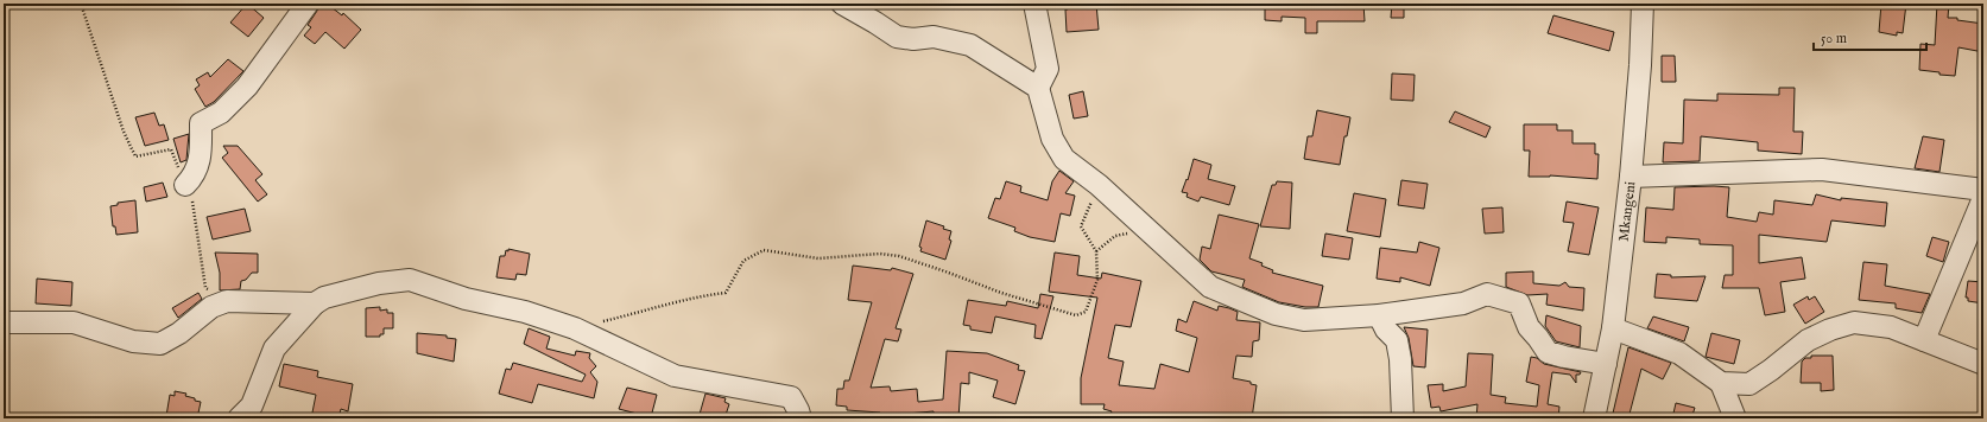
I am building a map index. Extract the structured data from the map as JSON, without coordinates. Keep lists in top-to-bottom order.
{
  "streets": {
    "street": ["Mkangeni"]
  },
  "scale_bar": "50 m"
}
